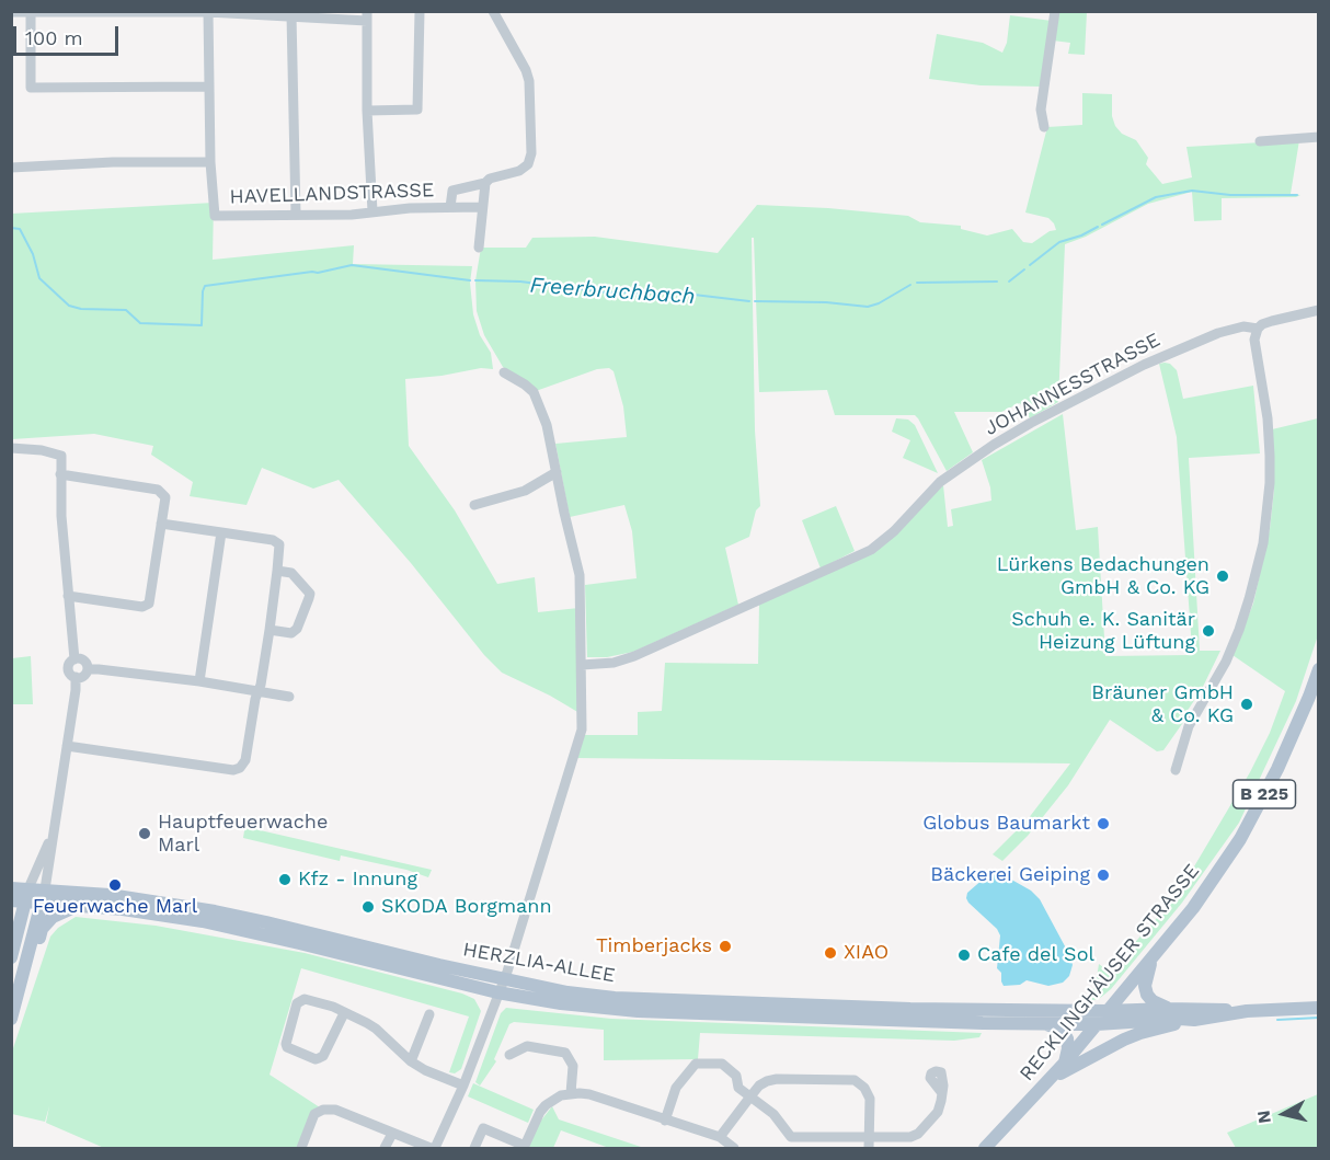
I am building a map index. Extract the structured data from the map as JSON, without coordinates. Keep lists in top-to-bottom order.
{
  "streets": {
    "main road": ["B 225", "HERZLIA-ALLEE", "RECKLINGHÄUSER STRASSE"],
    "street": ["HAVELLANDSTRASSE", "JOHANNESSTRASSE"]
  },
  "crossings": [
    ["HERZLIA-ALLEE", "RECKLINGHÄUSER STRASSE"]
  ],
  "water": ["Freerbruchbach"],
  "places": [
    "Lürkens Bedachungen GmbH & Co. KG",
    "Schuh e. K. Sanitär Heizung Lüftung",
    "Bräuner GmbH & Co. KG",
    "Globus Baumarkt",
    "Hauptfeuerwache Marl",
    "Bäckerei Geiping",
    "Kfz - Innung",
    "Feuerwache Marl",
    "SKODA Borgmann",
    "Timberjacks",
    "XIAO",
    "Cafe del Sol"
  ],
  "scale_bar": "100 m",
  "north": "left"
}
